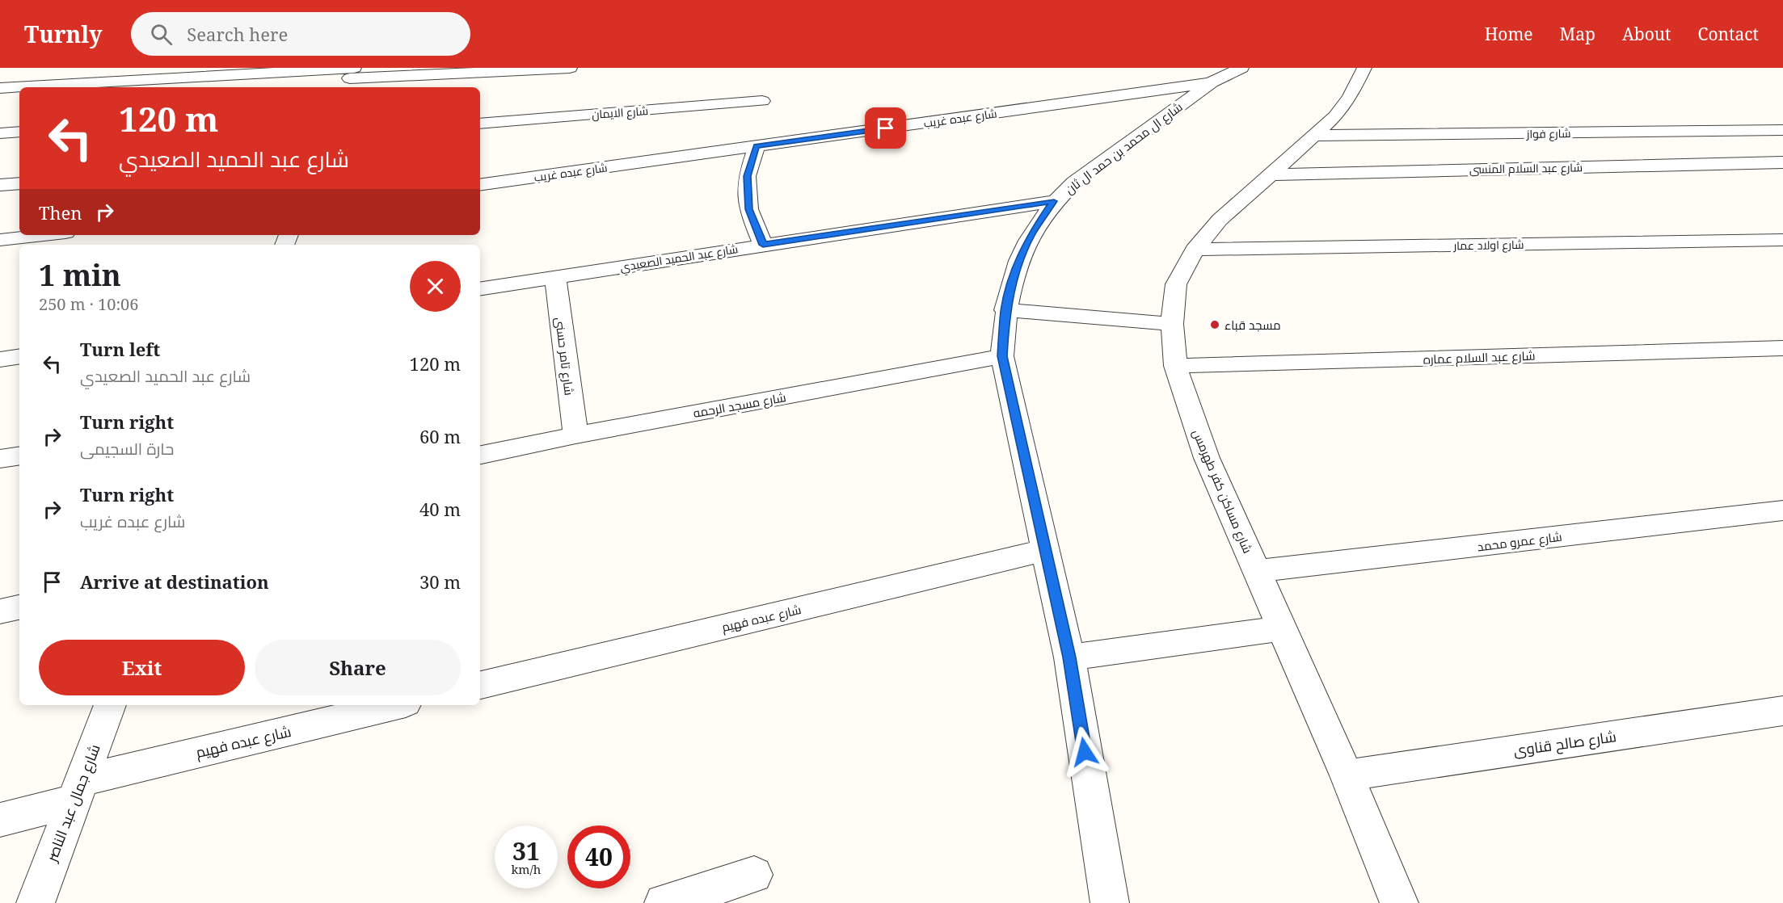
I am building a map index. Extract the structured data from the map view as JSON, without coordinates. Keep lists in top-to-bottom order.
{
  "streets": {
    "street": [
      "شارع الايمان",
      "شارع عبده غريب",
      "شارع فواز",
      "شارع ال محمد بن حمد ال ثان",
      "شارع عبد السلام المنسى",
      "شارع اولاد عمار",
      "شارع عبد الحميد الصعيدي",
      "شارع تامر حسنى",
      "شارع عبد السلام عماره",
      "شارع مسجد الرحمه",
      "شارع مساكن كفر طهرمس",
      "شارع عمرو محمد",
      "شارع عبده فهيم",
      "شارع صالح قناوى",
      "شارع جمال عبد الناصر"
    ]
  },
  "crossings": [
    ["شارع عبده غريب", "شارع ال محمد بن حمد ال ثان"],
    ["شارع فواز", "شارع مساكن كفر طهرمس"],
    ["شارع ال محمد بن حمد ال ثان", "شارع عبد الحميد الصعيدي"],
    ["شارع ال محمد بن حمد ال ثان", "شارع مسجد الرحمه"],
    ["شارع ال محمد بن حمد ال ثان", "شارع عبده فهيم"],
    ["شارع عبد السلام المنسى", "شارع مساكن كفر طهرمس"],
    ["شارع اولاد عمار", "شارع مساكن كفر طهرمس"],
    ["شارع عبد الحميد الصعيدي", "شارع تامر حسنى"],
    ["شارع تامر حسنى", "شارع مسجد الرحمه"],
    ["شارع عبد السلام عماره", "شارع مساكن كفر طهرمس"],
    ["شارع مساكن كفر طهرمس", "شارع عمرو محمد"],
    ["شارع مساكن كفر طهرمس", "شارع صالح قناوى"],
    ["شارع عبده فهيم", "شارع جمال عبد الناصر"]
  ],
  "places": ["مسجد قباء"],
  "page": {
    "header": "Turnly",
    "search": "Search here",
    "nav": [
      "Home",
      "Map",
      "About",
      "Contact"
    ],
    "turn": ["120 m", "شارع عبد الحميد الصعيدي"],
    "then": "Then",
    "heading": ["1 min", "250 m · 10:06"],
    "list": [
      {
        "name": "Turn left",
        "note": "شارع عبد الحميد الصعيدي",
        "value": "120 m"
      },
      {
        "name": "Turn right",
        "note": "حارة السجيمى",
        "value": "60 m"
      },
      {
        "name": "Turn right",
        "note": "شارع عبده غريب",
        "value": "40 m"
      },
      {
        "name": "Arrive at destination",
        "value": "30 m"
      }
    ],
    "buttons": ["Exit", "Share"],
    "speed": "31 km/h",
    "limit": "40"
  }
}
